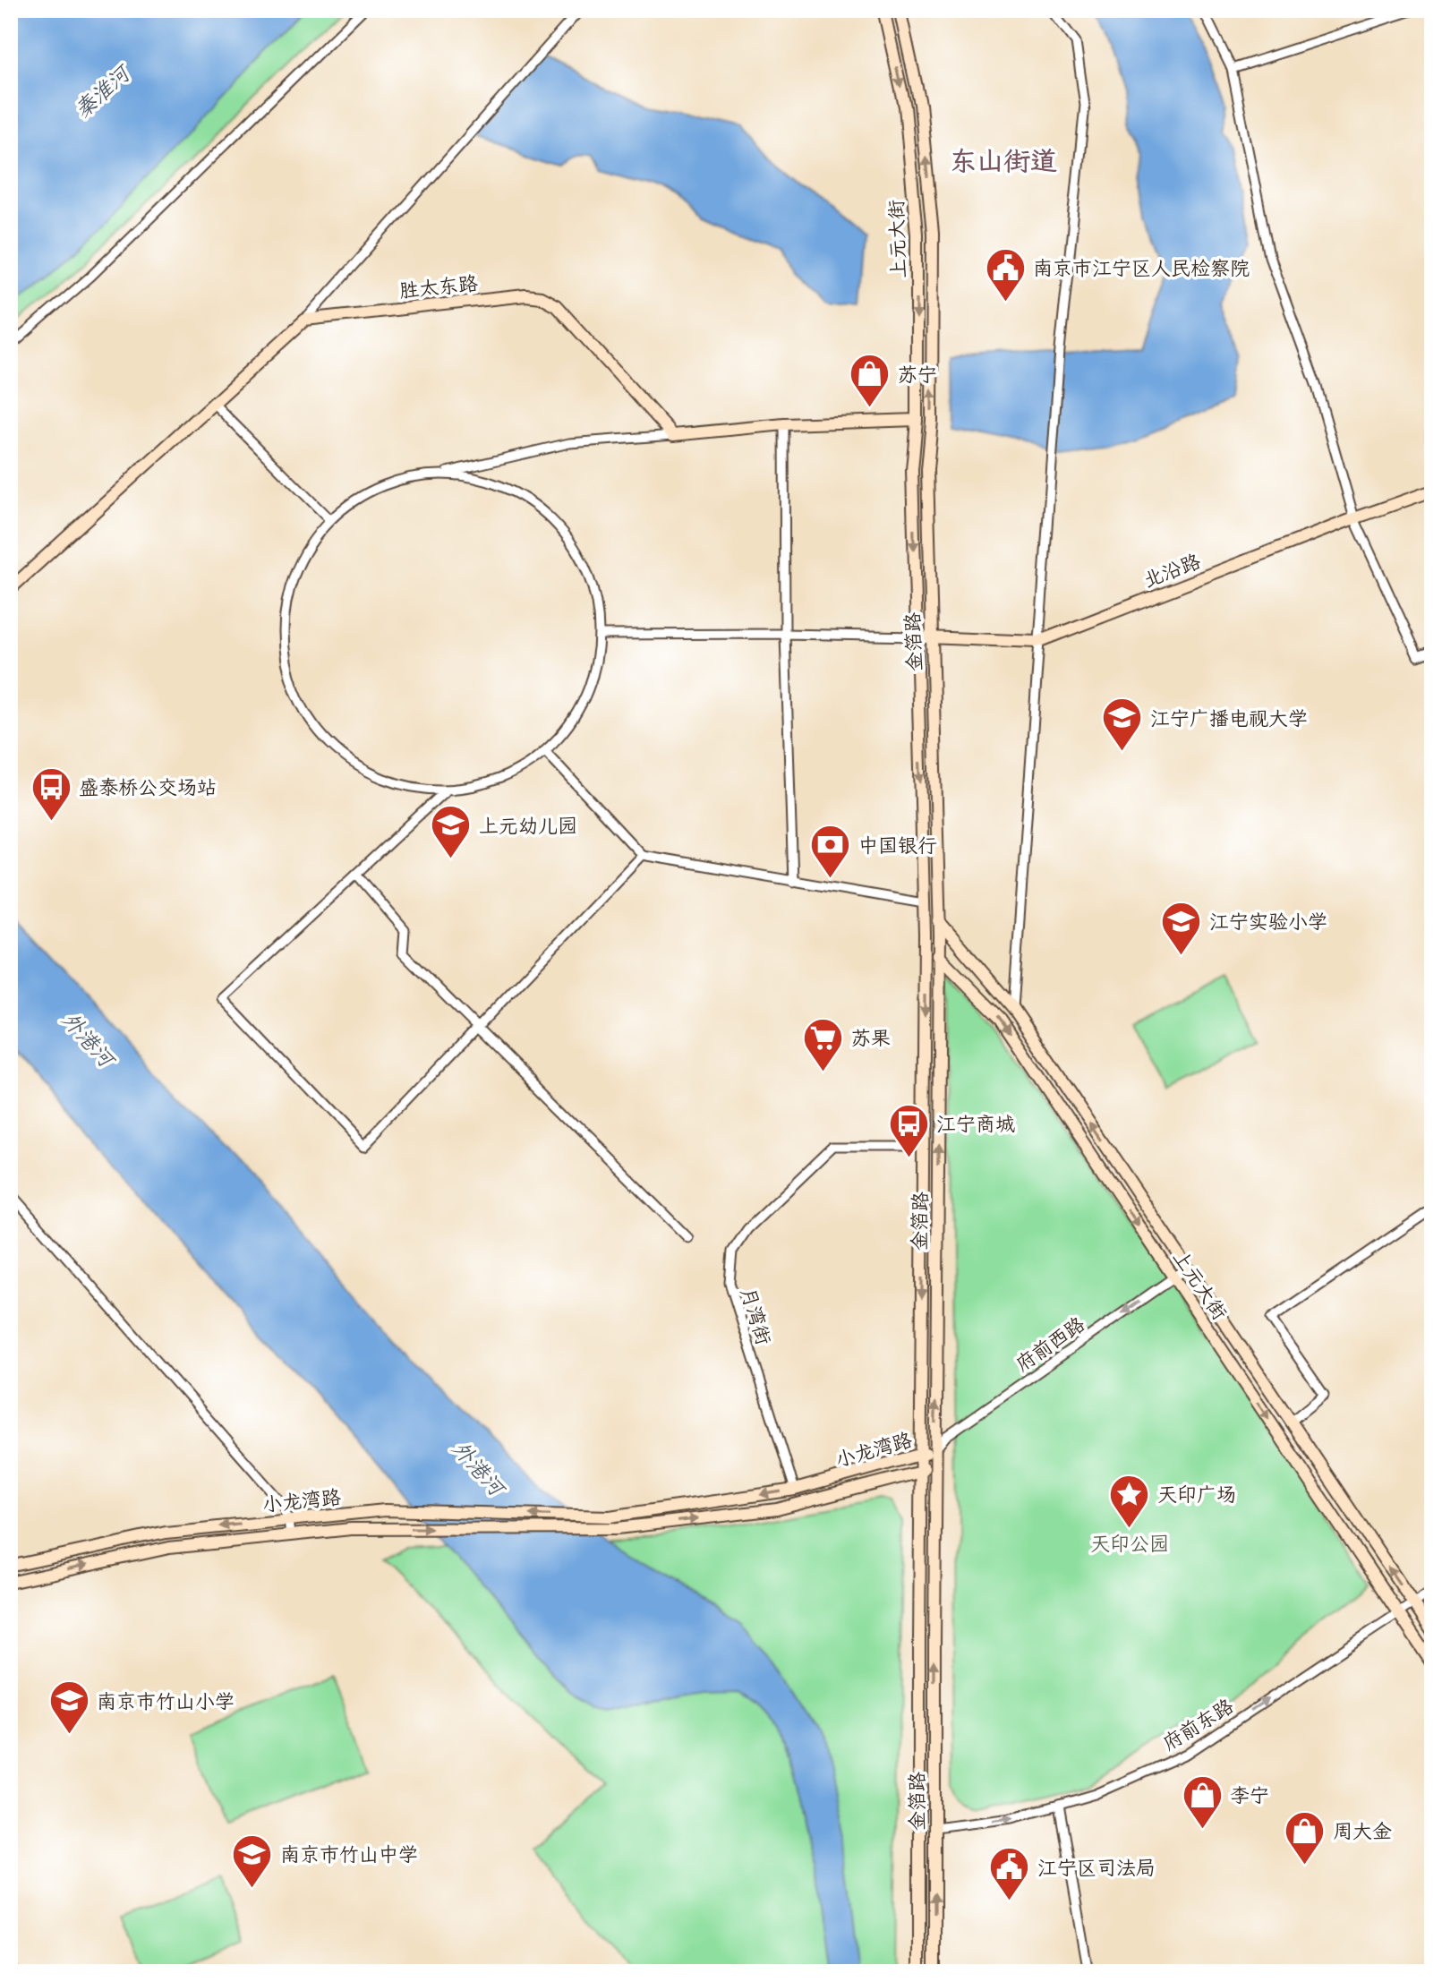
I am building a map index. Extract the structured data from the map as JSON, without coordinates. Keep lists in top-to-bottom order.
{
  "streets": {
    "main road": [
      "上元大街",
      "胜太东路",
      "北沿路",
      "金箔路",
      "小龙湾路"
    ],
    "street": ["月湾街", "府前西路", "府前东路"]
  },
  "crossings": [
    ["上元大街", "金箔路"],
    ["上元大街", "府前西路"],
    ["上元大街", "府前东路"],
    ["北沿路", "金箔路"],
    ["金箔路", "月湾街"],
    ["金箔路", "府前西路"],
    ["金箔路", "小龙湾路"],
    ["金箔路", "府前东路"],
    ["月湾街", "小龙湾路"],
    ["府前西路", "小龙湾路"]
  ],
  "one_way": ["府前西路", "府前东路"],
  "districts": ["东山街道"],
  "water": ["秦淮河", "外港河"],
  "parks": ["天印公园"],
  "places": {
    "public building": ["南京市江宁区人民检察院", "江宁区司法局"],
    "shop": ["苏宁", "李宁", "周大金"],
    "school or university": [
      "江宁广播电视大学",
      "上元幼儿园",
      "江宁实验小学",
      "南京市竹山小学",
      "南京市竹山中学"
    ],
    "bus stop": ["盛泰桥公交场站", "江宁商城"],
    "bank": ["中国银行"],
    "supermarket": ["苏果"],
    "place": ["天印广场"]
  }
}
